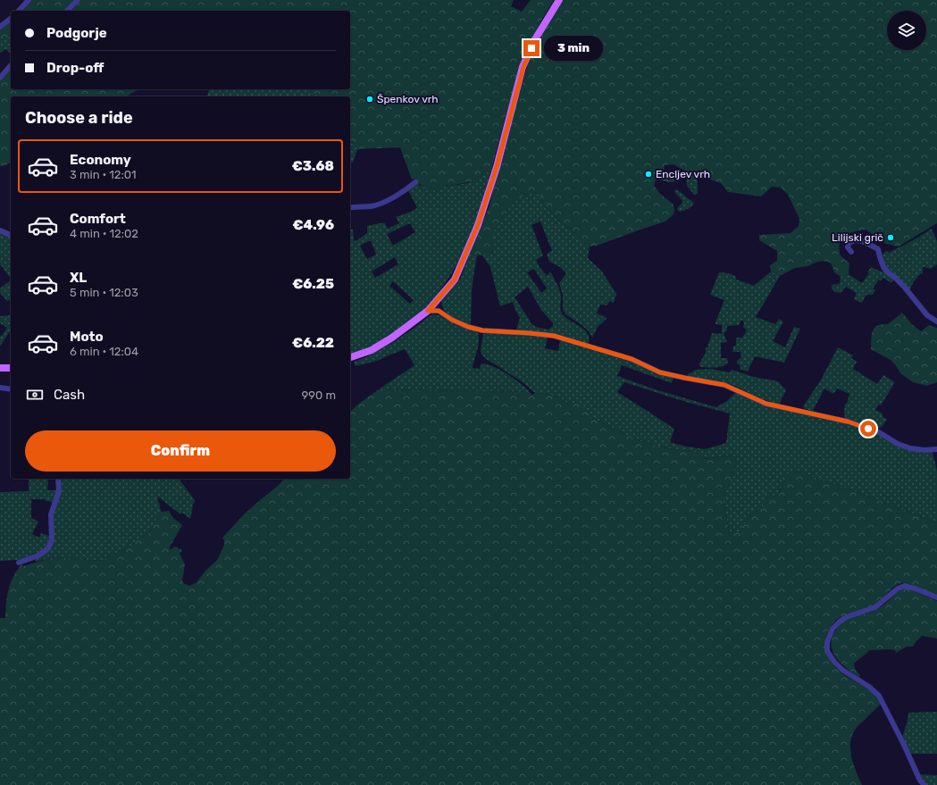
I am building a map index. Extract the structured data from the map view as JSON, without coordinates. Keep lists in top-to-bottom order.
{
  "places": ["Špenkov vrh", "Encljev vrh", "Lilijski grič"],
  "page": {
    "banner": ["Podgorje", "Drop-off"],
    "bubble": "3 min",
    "heading": "Choose a ride",
    "list": [
      {
        "name": "Economy",
        "note": "3 min · 12:01",
        "value": "€3.68"
      },
      {
        "name": "Comfort",
        "note": "4 min · 12:02",
        "value": "€4.96"
      },
      {
        "name": "XL",
        "note": "5 min · 12:03",
        "value": "€6.25"
      },
      {
        "name": "Moto",
        "note": "6 min · 12:04",
        "value": "€6.22"
      }
    ],
    "pay": ["Cash", "990 m"],
    "buttons": "Confirm"
  }
}
